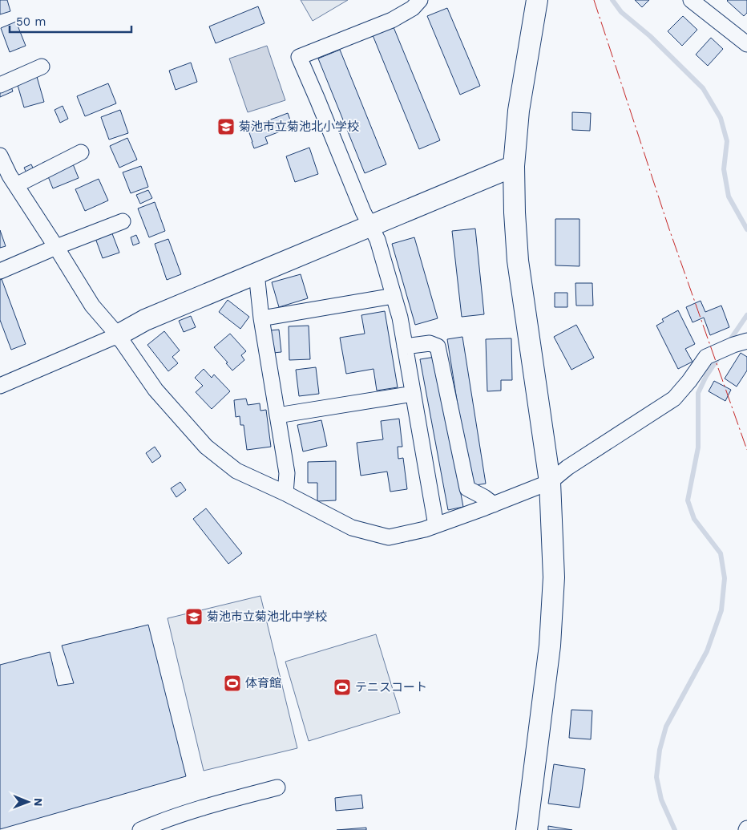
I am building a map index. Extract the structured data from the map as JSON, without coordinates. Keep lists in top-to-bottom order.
{
  "places": {
    "school or university": ["菊池市立菊池北小学校", "菊池市立菊池北中学校"],
    "sports": ["体育館", "テニスコート"]
  },
  "scale_bar": "50 m",
  "north": "right"
}
